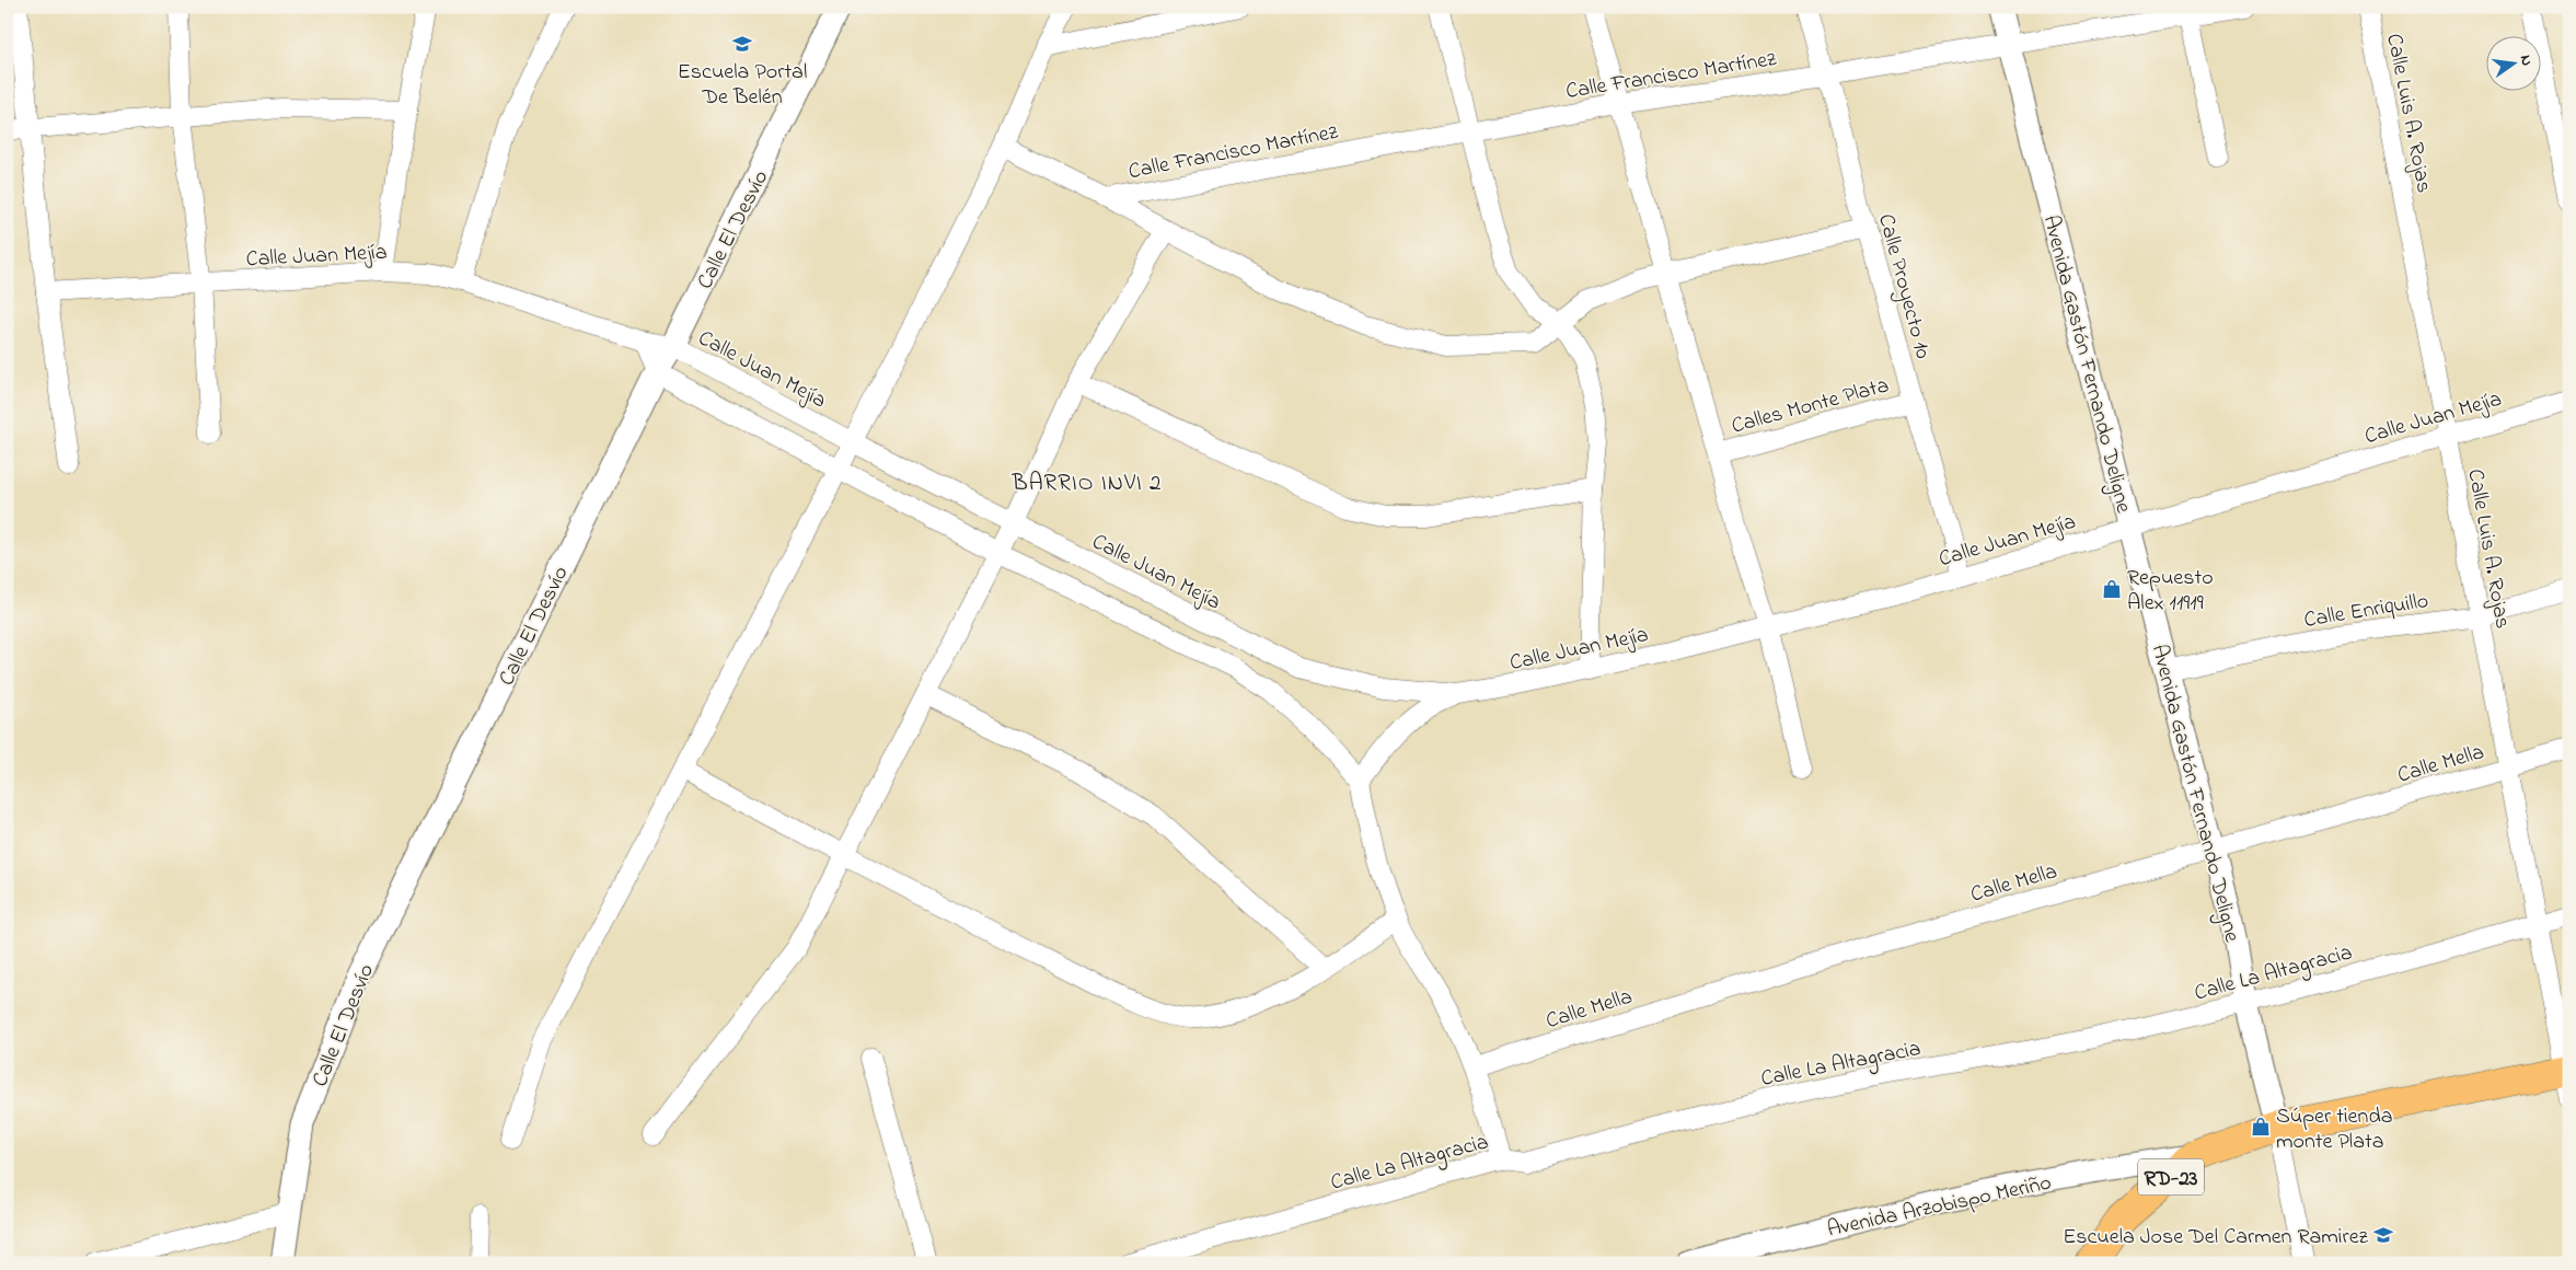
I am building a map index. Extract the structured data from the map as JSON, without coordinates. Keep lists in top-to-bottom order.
{
  "streets": {
    "main road": ["RD-23"],
    "street": [
      "Calle Francisco Martínez",
      "Calle Luis A. Rojas",
      "Calle El Desvío",
      "Calle Juan Mejía",
      "Calle Proyecto 10",
      "Avenida Gastón Fernando Deligne",
      "Calles Monte Plata",
      "Calle Enriquillo",
      "Calle Mella",
      "Calle La Altagracia",
      "Avenida Arzobispo Meriño"
    ]
  },
  "crossings": [
    ["Calle Francisco Martínez", "Calle Proyecto 10"],
    ["Calle Francisco Martínez", "Avenida Gastón Fernando Deligne"],
    ["Calle Luis A. Rojas", "Calle Juan Mejía"],
    ["Calle Luis A. Rojas", "Calle Enriquillo"],
    ["Calle Luis A. Rojas", "Calle Mella"],
    ["Calle Luis A. Rojas", "Calle La Altagracia"],
    ["Calle Luis A. Rojas", "RD-23"],
    ["Calle El Desvío", "Calle Juan Mejía"],
    ["Calle Juan Mejía", "Calle Proyecto 10"],
    ["Calle Juan Mejía", "Avenida Gastón Fernando Deligne"],
    ["Calle Proyecto 10", "Calles Monte Plata"],
    ["Avenida Gastón Fernando Deligne", "Calle Enriquillo"],
    ["Avenida Gastón Fernando Deligne", "Calle Mella"],
    ["Avenida Gastón Fernando Deligne", "Calle La Altagracia"],
    ["Avenida Gastón Fernando Deligne", "RD-23"],
    ["RD-23", "Avenida Arzobispo Meriño"]
  ],
  "districts": ["BARRIO INVI 2"],
  "places": {
    "school or university": ["Escuela Portal De Belén", "Escuela Jose Del Carmen Ramirez"],
    "shop": ["Repuesto Alex 11919", "Súper tienda monte Plata"]
  },
  "north": "right"
}
